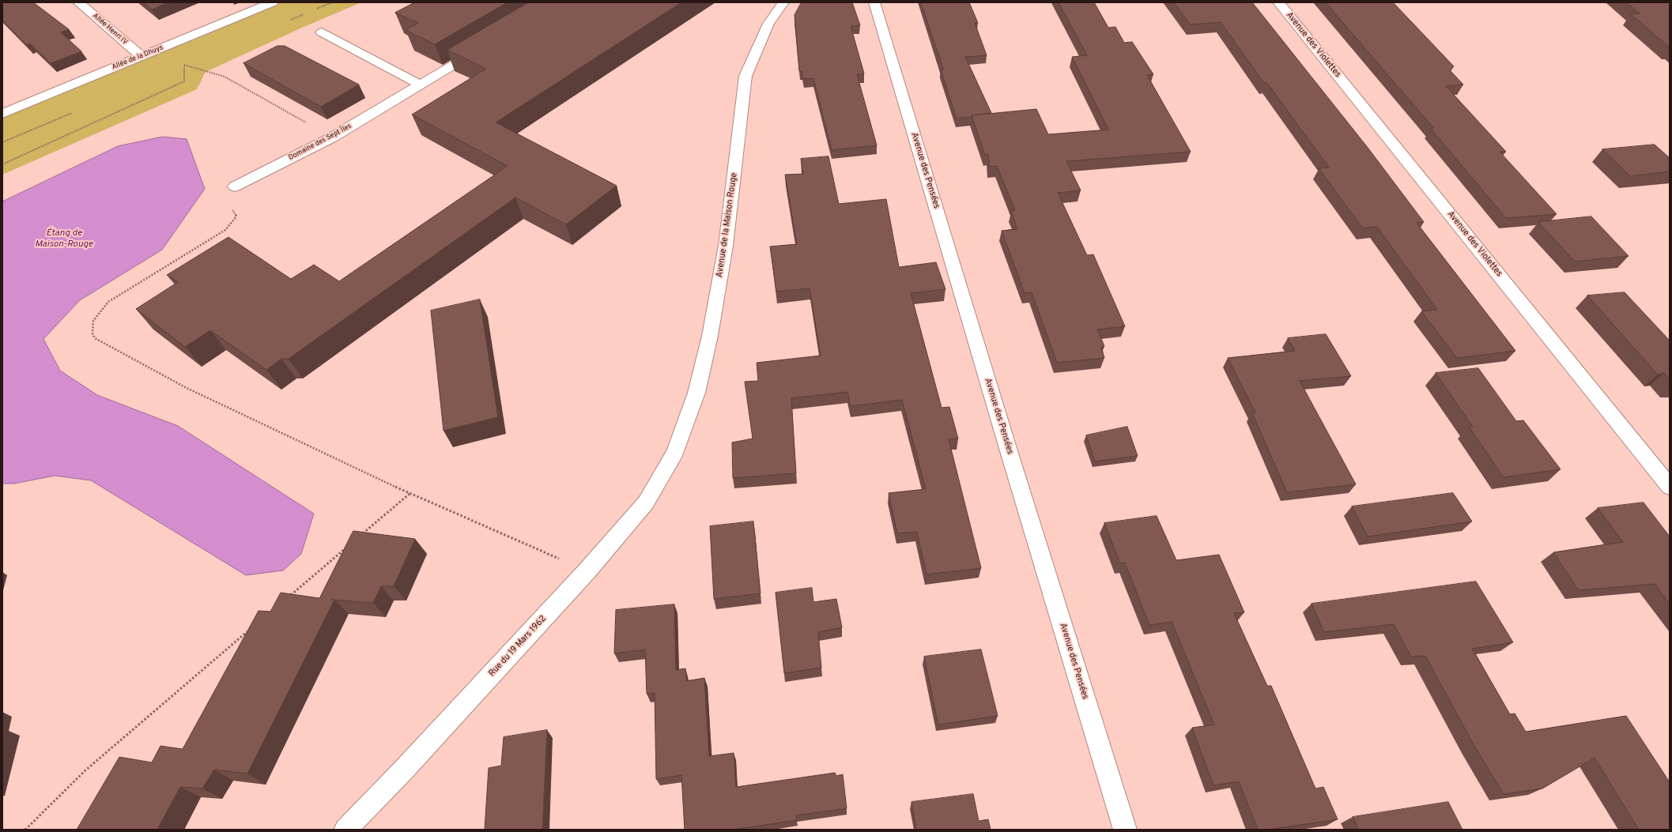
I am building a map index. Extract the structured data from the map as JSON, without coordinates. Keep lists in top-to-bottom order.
{
  "streets": {
    "street": [
      "Allée Henri IV",
      "Avenue des Violettes",
      "Allée de la Dhuys",
      "Domaine des Sept Îles",
      "Avenue des Pensées",
      "Avenue de la Maison Rouge",
      "Rue du 19 Mars 1962"
    ]
  },
  "crossings": [
    ["Allée Henri IV", "Allée de la Dhuys"],
    ["Avenue de la Maison Rouge", "Rue du 19 Mars 1962"]
  ],
  "water": ["Étang de Maison-Rouge"]
}
